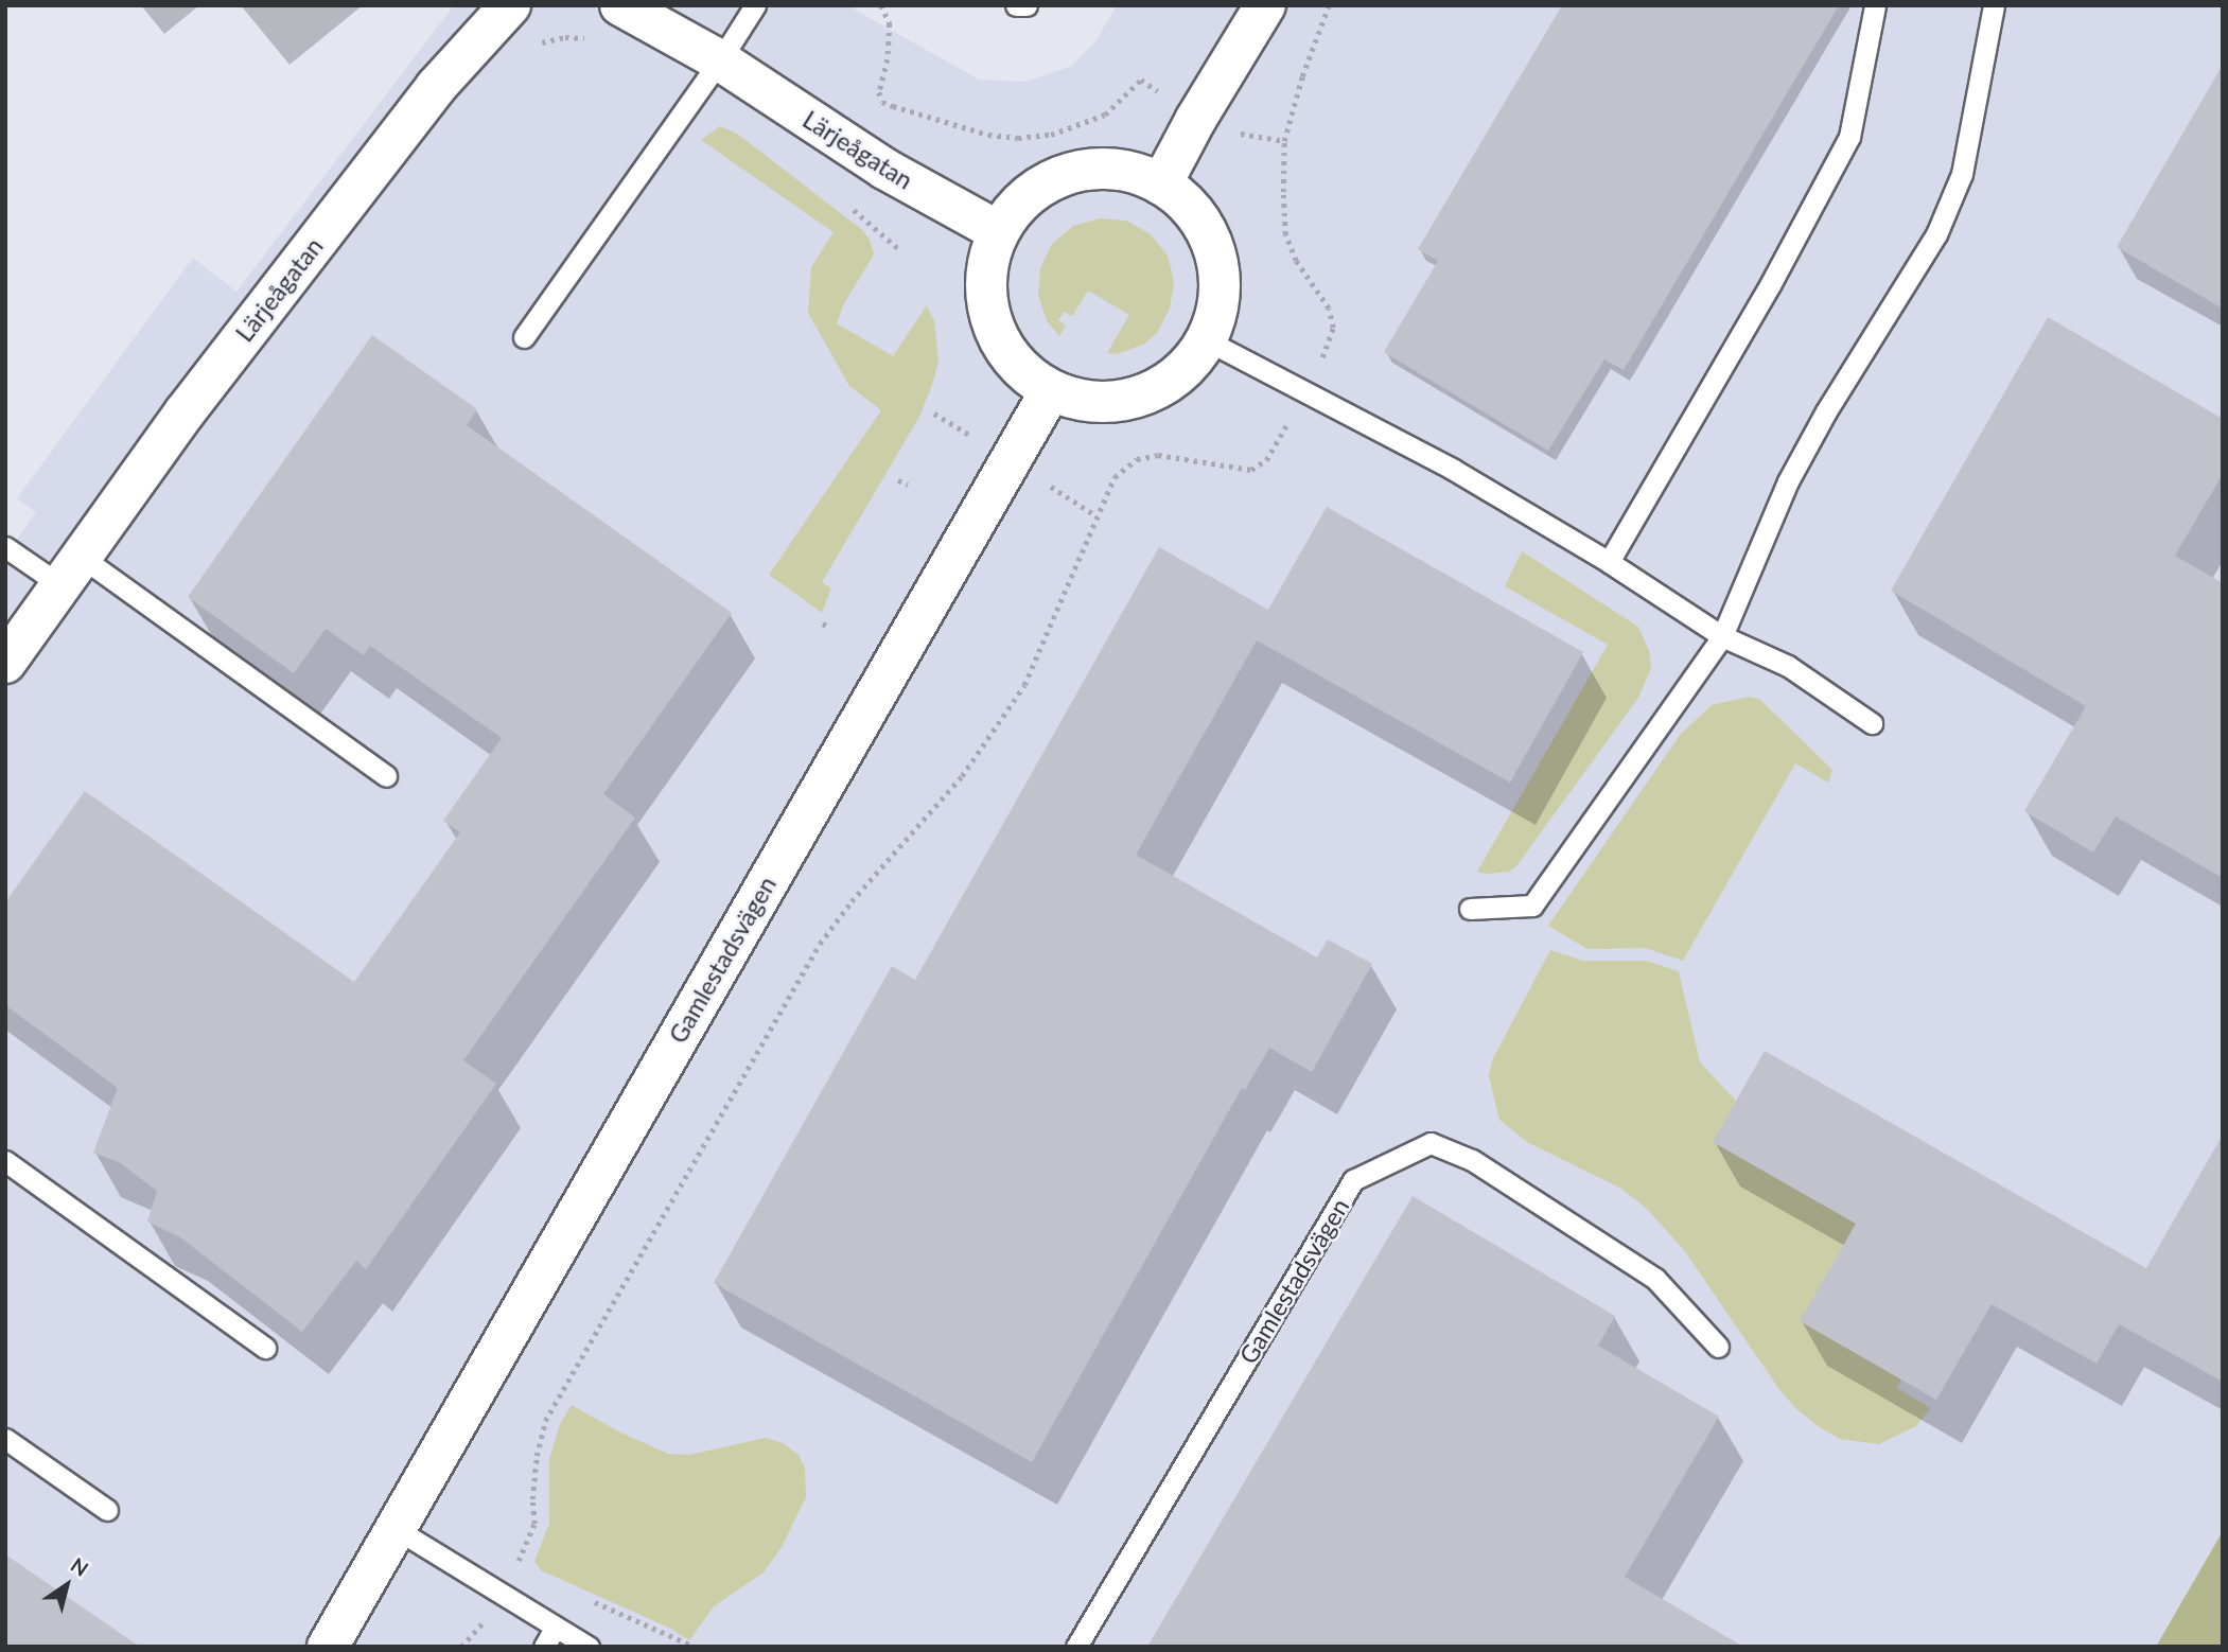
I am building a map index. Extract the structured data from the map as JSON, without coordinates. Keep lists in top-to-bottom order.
{
  "streets": {
    "street": ["Lärjeågatan", "Gamlestadsvägen"]
  },
  "crossings": [
    ["Lärjeågatan", "Gamlestadsvägen"]
  ],
  "north": "top right"
}
